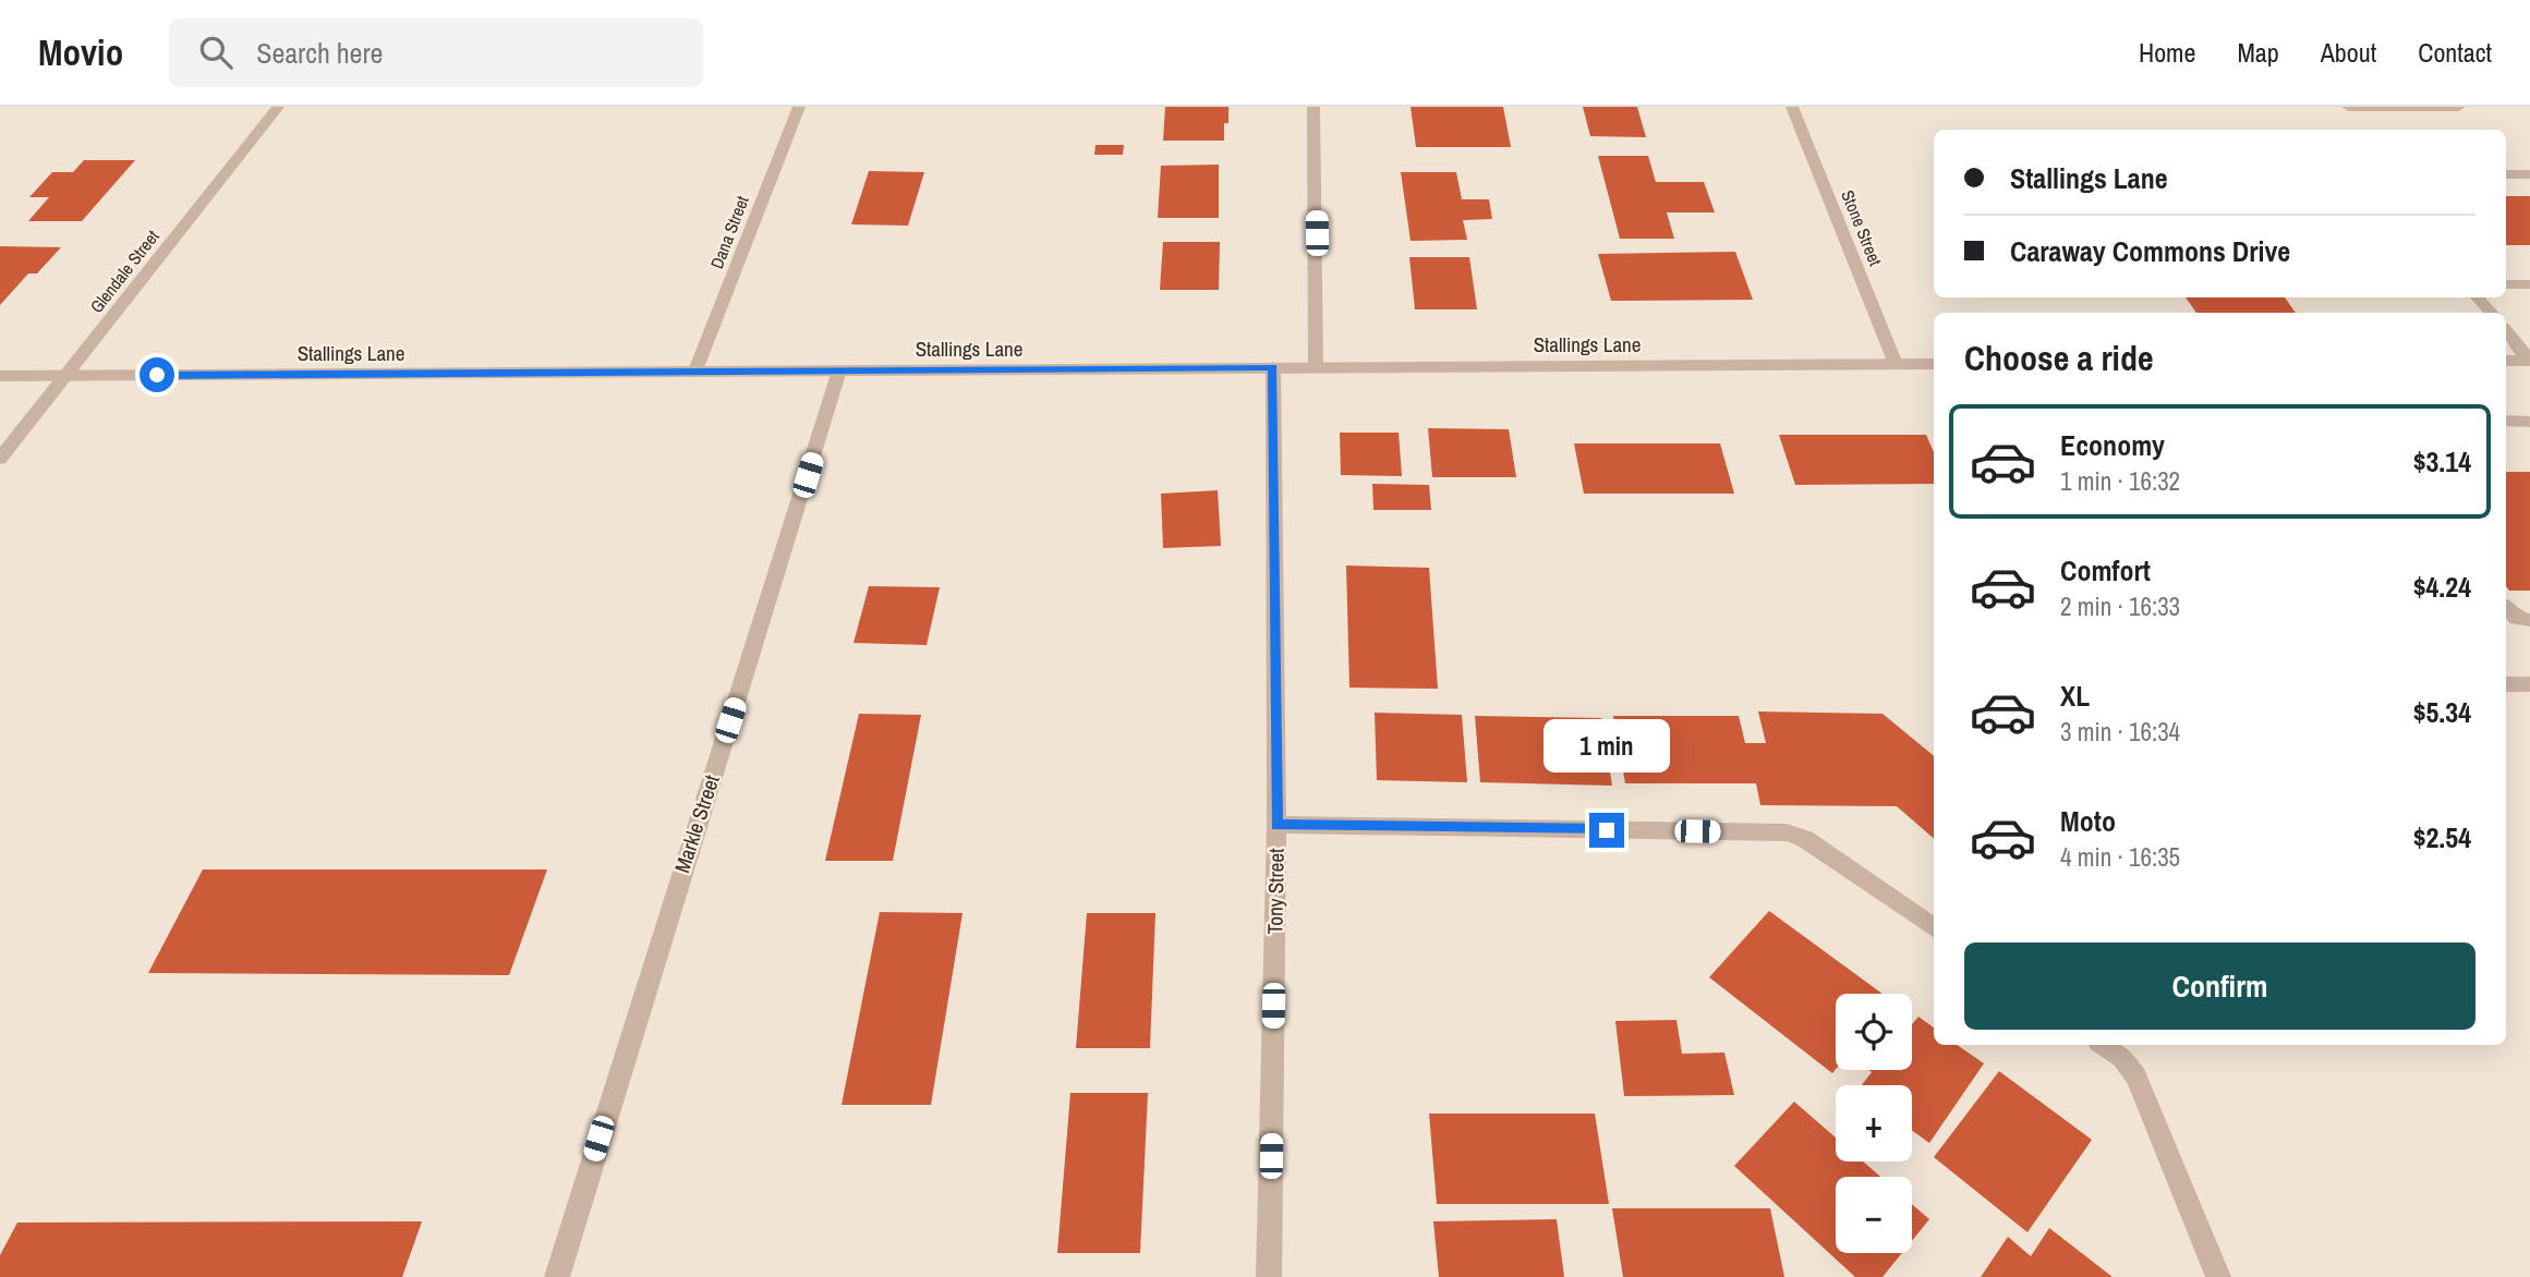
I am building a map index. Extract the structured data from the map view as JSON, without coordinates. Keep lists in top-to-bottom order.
{
  "streets": {
    "street": [
      "Stone Street",
      "Dana Street",
      "Glendale Street",
      "Stallings Lane",
      "Markle Street",
      "Tony Street"
    ]
  },
  "crossings": [
    ["Stone Street", "Stallings Lane"],
    ["Dana Street", "Stallings Lane"],
    ["Glendale Street", "Stallings Lane"],
    ["Stallings Lane", "Markle Street"],
    ["Stallings Lane", "Tony Street"]
  ],
  "page": {
    "header": "Movio",
    "search": "Search here",
    "nav": [
      "Home",
      "Map",
      "About",
      "Contact"
    ],
    "banner": ["Stallings Lane", "Caraway Commons Drive"],
    "heading": "Choose a ride",
    "list": [
      {
        "name": "Economy",
        "note": "1 min · 16:32",
        "value": "$3.14"
      },
      {
        "name": "Comfort",
        "note": "2 min · 16:33",
        "value": "$4.24"
      },
      {
        "name": "XL",
        "note": "3 min · 16:34",
        "value": "$5.34"
      },
      {
        "name": "Moto",
        "note": "4 min · 16:35",
        "value": "$2.54"
      }
    ],
    "bubble": "1 min",
    "buttons": "Confirm",
    "map_buttons": ["+", "−"]
  }
}
